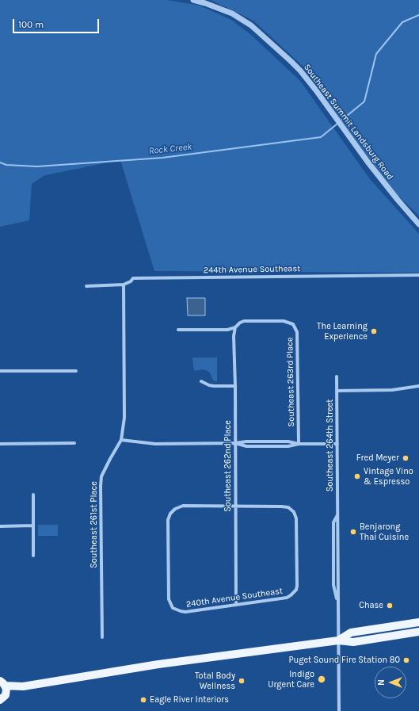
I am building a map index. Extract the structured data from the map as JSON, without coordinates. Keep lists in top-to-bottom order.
{
  "streets": {
    "street": [
      "Southeast Summit Landsburg Road",
      "244th Avenue Southeast",
      "Southeast 263rd Place",
      "Southeast 264th Street",
      "Southeast 262nd Place",
      "Southeast 261st Place",
      "240th Avenue Southeast"
    ]
  },
  "crossings": [
    ["244th Avenue Southeast", "Southeast 261st Place"],
    ["Southeast 263rd Place", "Southeast 262nd Place"],
    ["Southeast 262nd Place", "240th Avenue Southeast"]
  ],
  "water": ["Rock Creek"],
  "places": [
    "The Learning Experience",
    "Fred Meyer",
    "Vintage Vino & Espresso",
    "Benjarong Thai Cuisine",
    "Chase",
    "Puget Sound Fire Station 80",
    "Indigo Urgent Care",
    "Total Body Wellness",
    "Eagle River Interiors"
  ],
  "scale_bar": "100 m",
  "north": "left"
}
